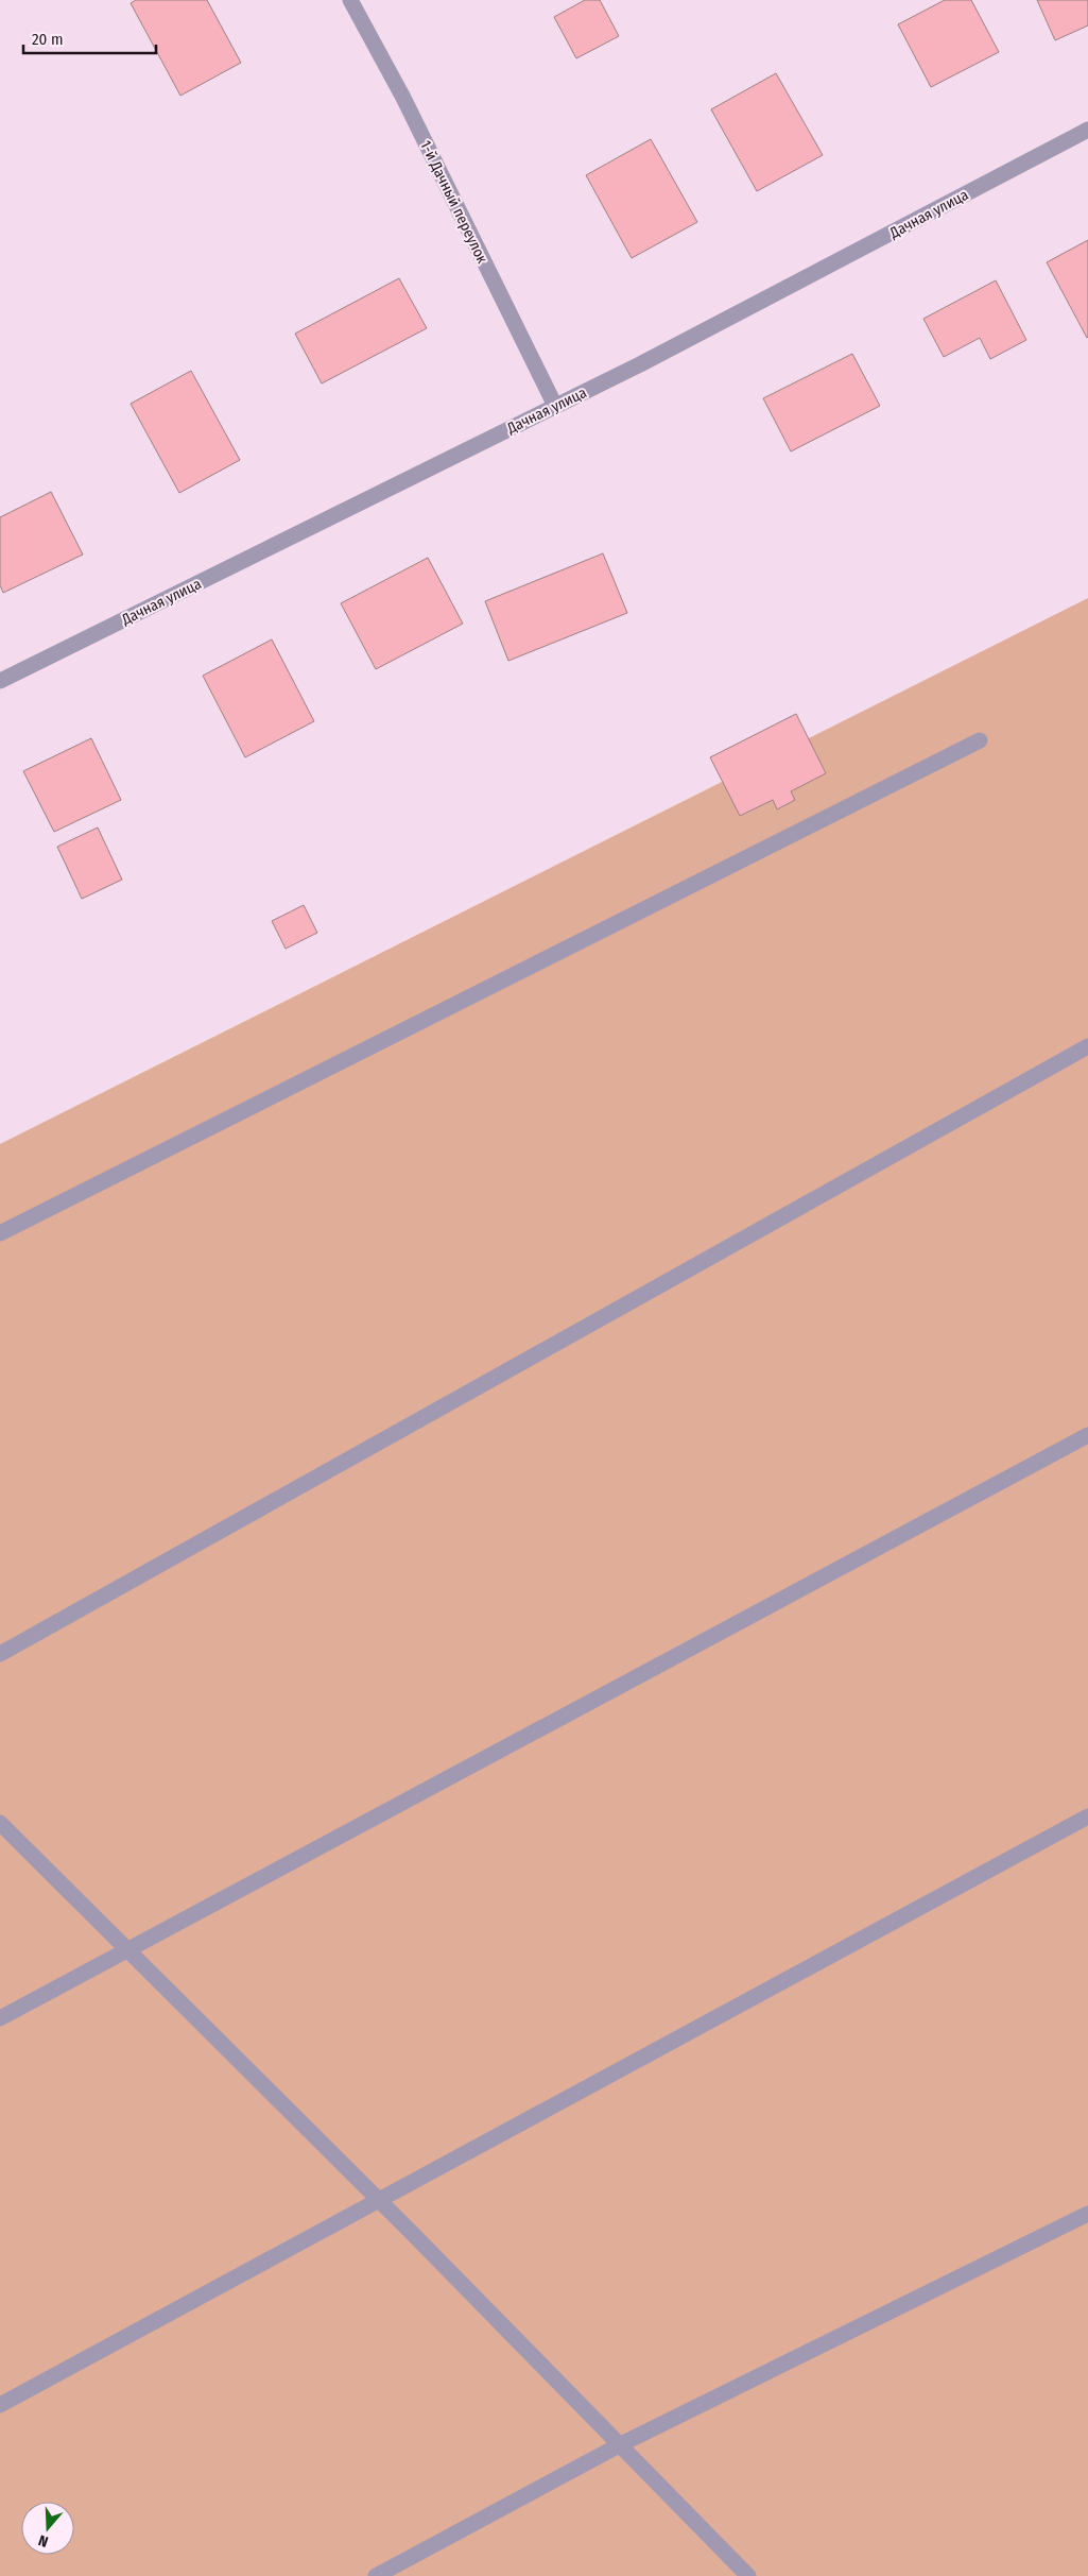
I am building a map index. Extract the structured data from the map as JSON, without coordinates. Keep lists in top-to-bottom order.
{
  "streets": {
    "street": ["1-й Дачный переулок", "Дачная улица"]
  },
  "crossings": [
    ["1-й Дачный переулок", "Дачная улица"]
  ],
  "scale_bar": "20 m",
  "north": "bottom"
}
